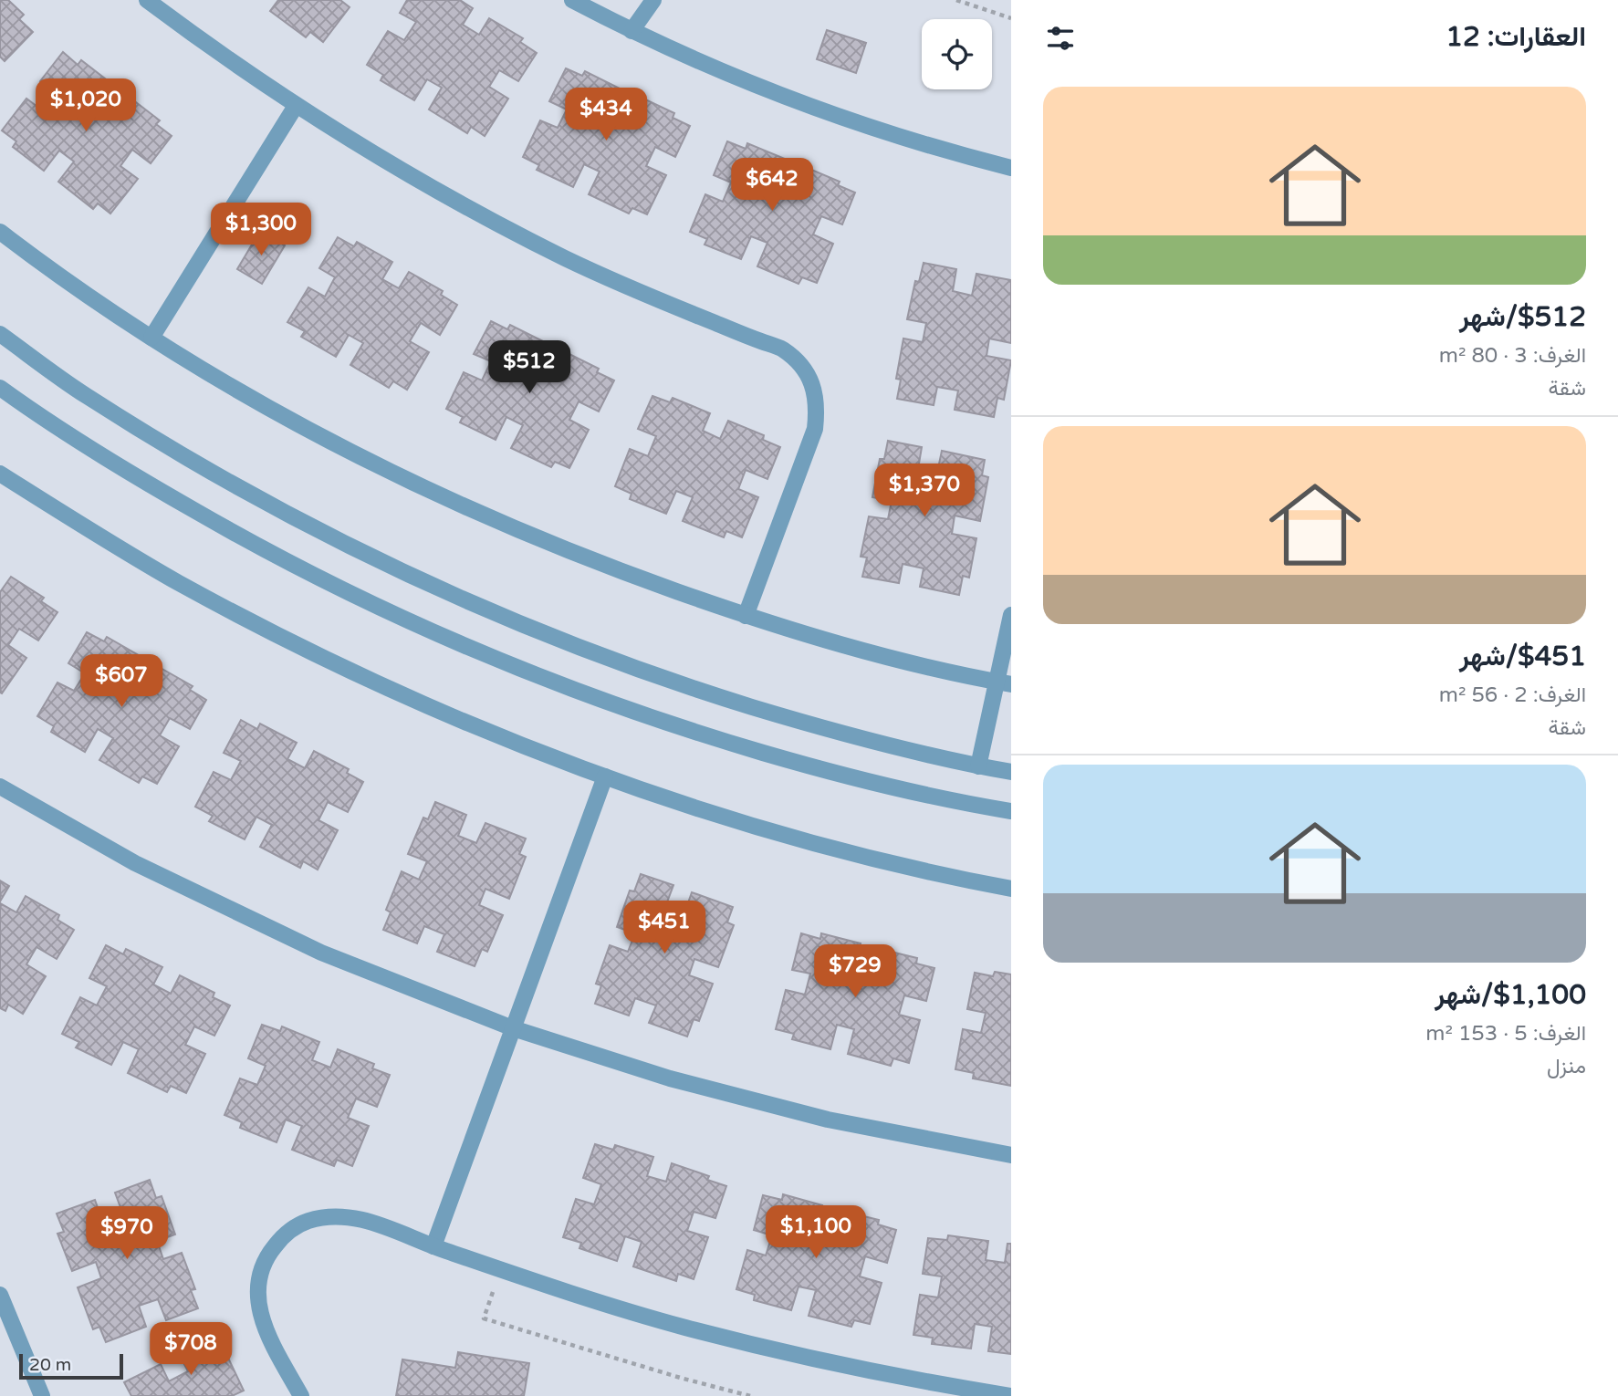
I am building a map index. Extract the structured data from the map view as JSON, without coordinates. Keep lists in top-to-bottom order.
{
  "scale_bar": "20 m",
  "page": {
    "heading": "العقارات: 12",
    "list": [
      {
        "name": "$512/شهر",
        "note": "الغرف: 3 · 80 m² · شقة"
      },
      {
        "name": "$451/شهر",
        "note": "الغرف: 2 · 56 m² · شقة"
      },
      {
        "name": "$1,100/شهر",
        "note": "الغرف: 5 · 153 m² · منزل"
      }
    ],
    "price": [
      "$1,020",
      "$434",
      "$642",
      "$1,300",
      "$512",
      "$1,370",
      "$607",
      "$451",
      "$729",
      "$1,100",
      "$970",
      "$708"
    ],
    "scale": "20 m"
  }
}
